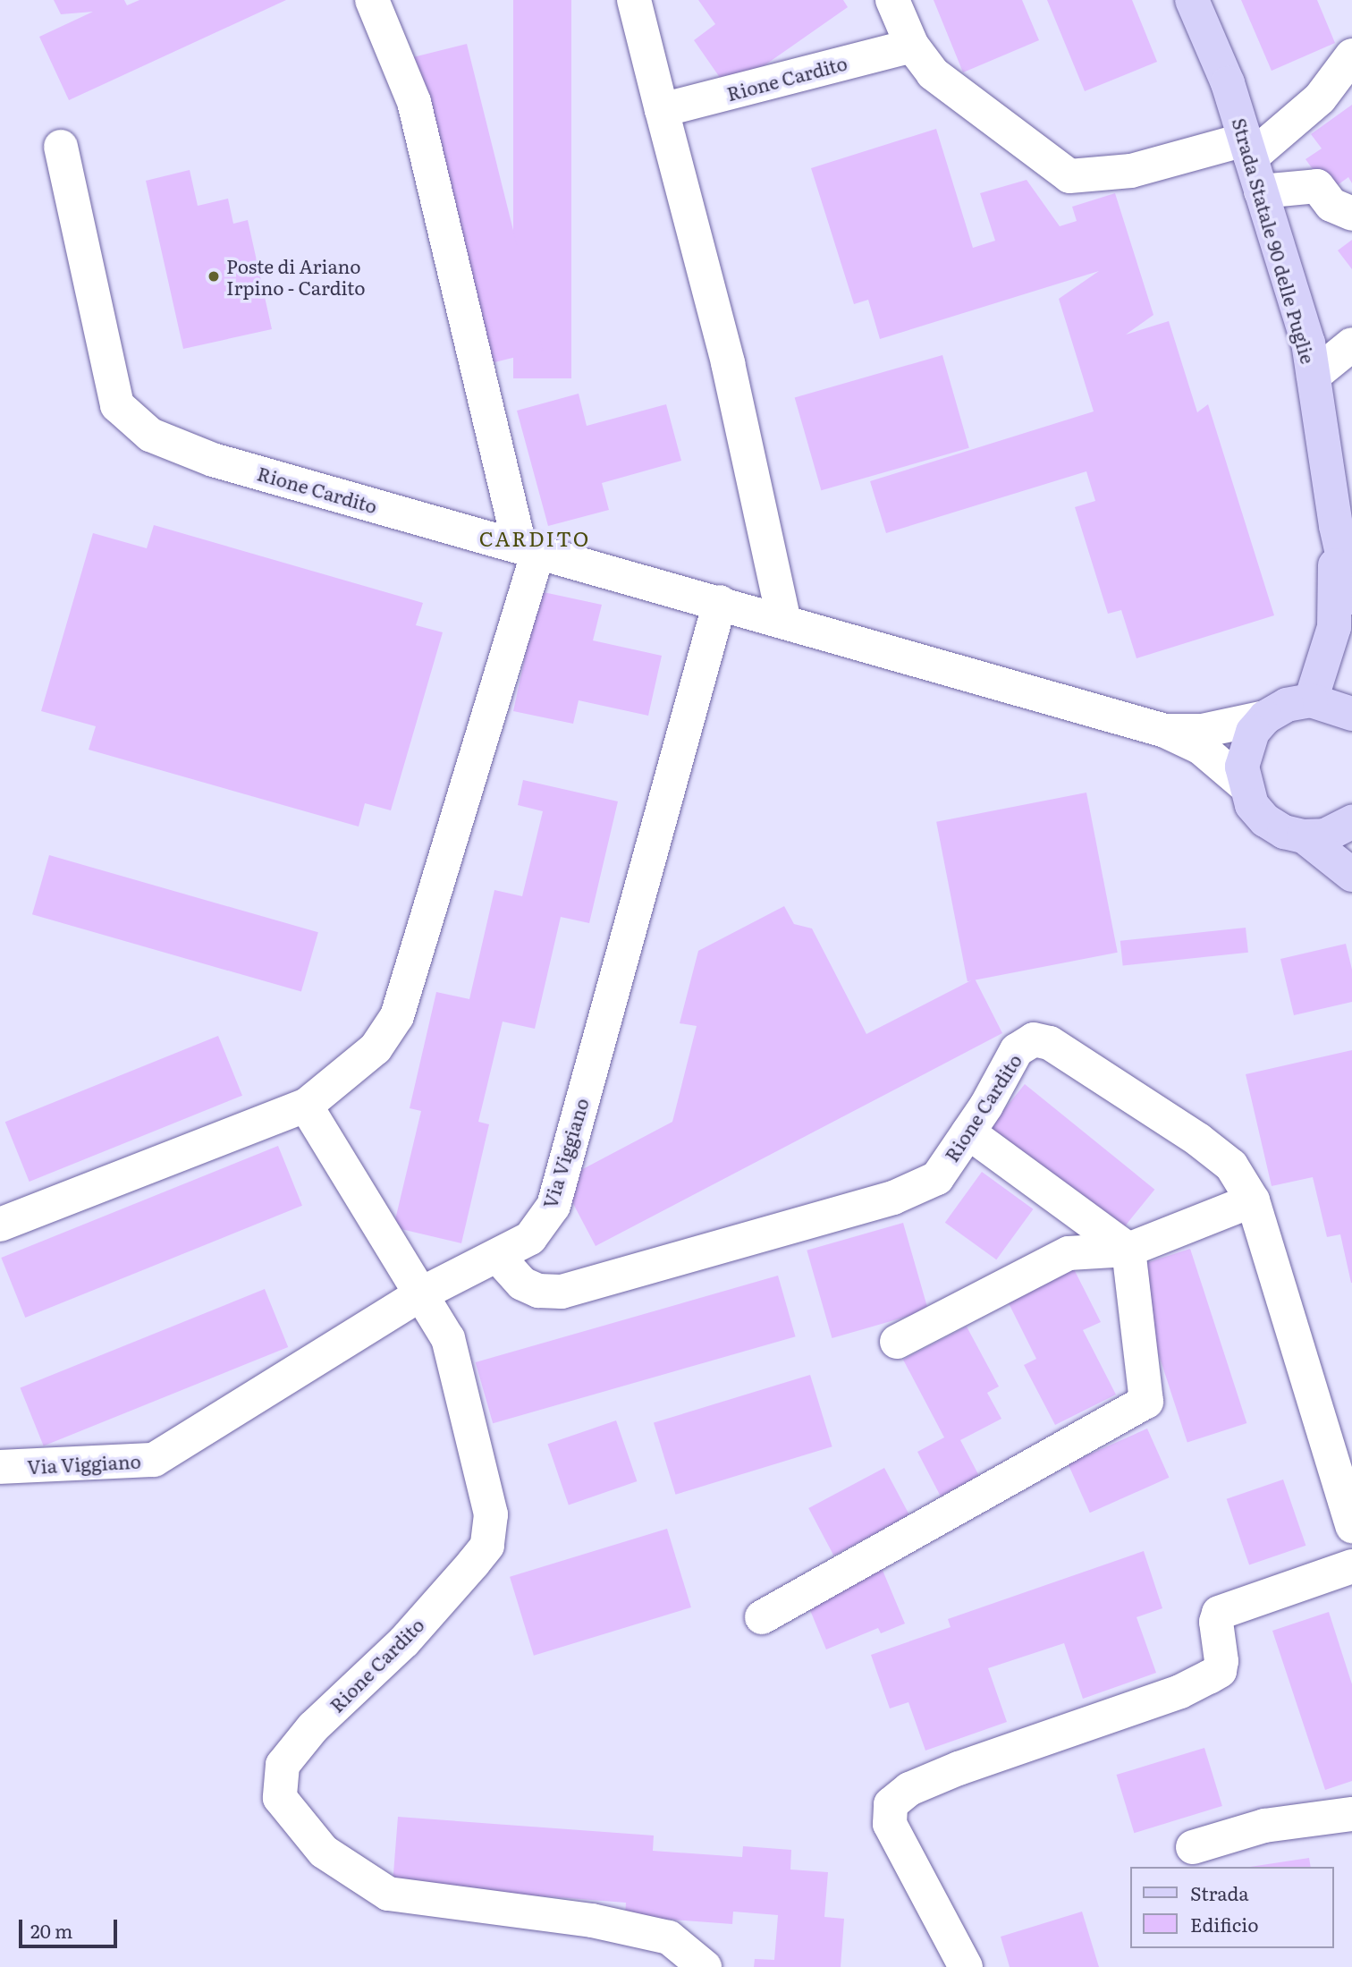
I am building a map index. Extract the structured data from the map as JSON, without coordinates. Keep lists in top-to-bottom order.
{
  "streets": {
    "main road": ["Strada Statale 90 delle Puglie"],
    "street": ["Rione Cardito", "Via Viggiano"]
  },
  "crossings": [
    ["Rione Cardito", "Via Viggiano"]
  ],
  "districts": ["CARDITO"],
  "places": ["Poste di Ariano Irpino - Cardito"],
  "legend": ["Strada", "Edificio"],
  "scale_bar": "20 m"
}
